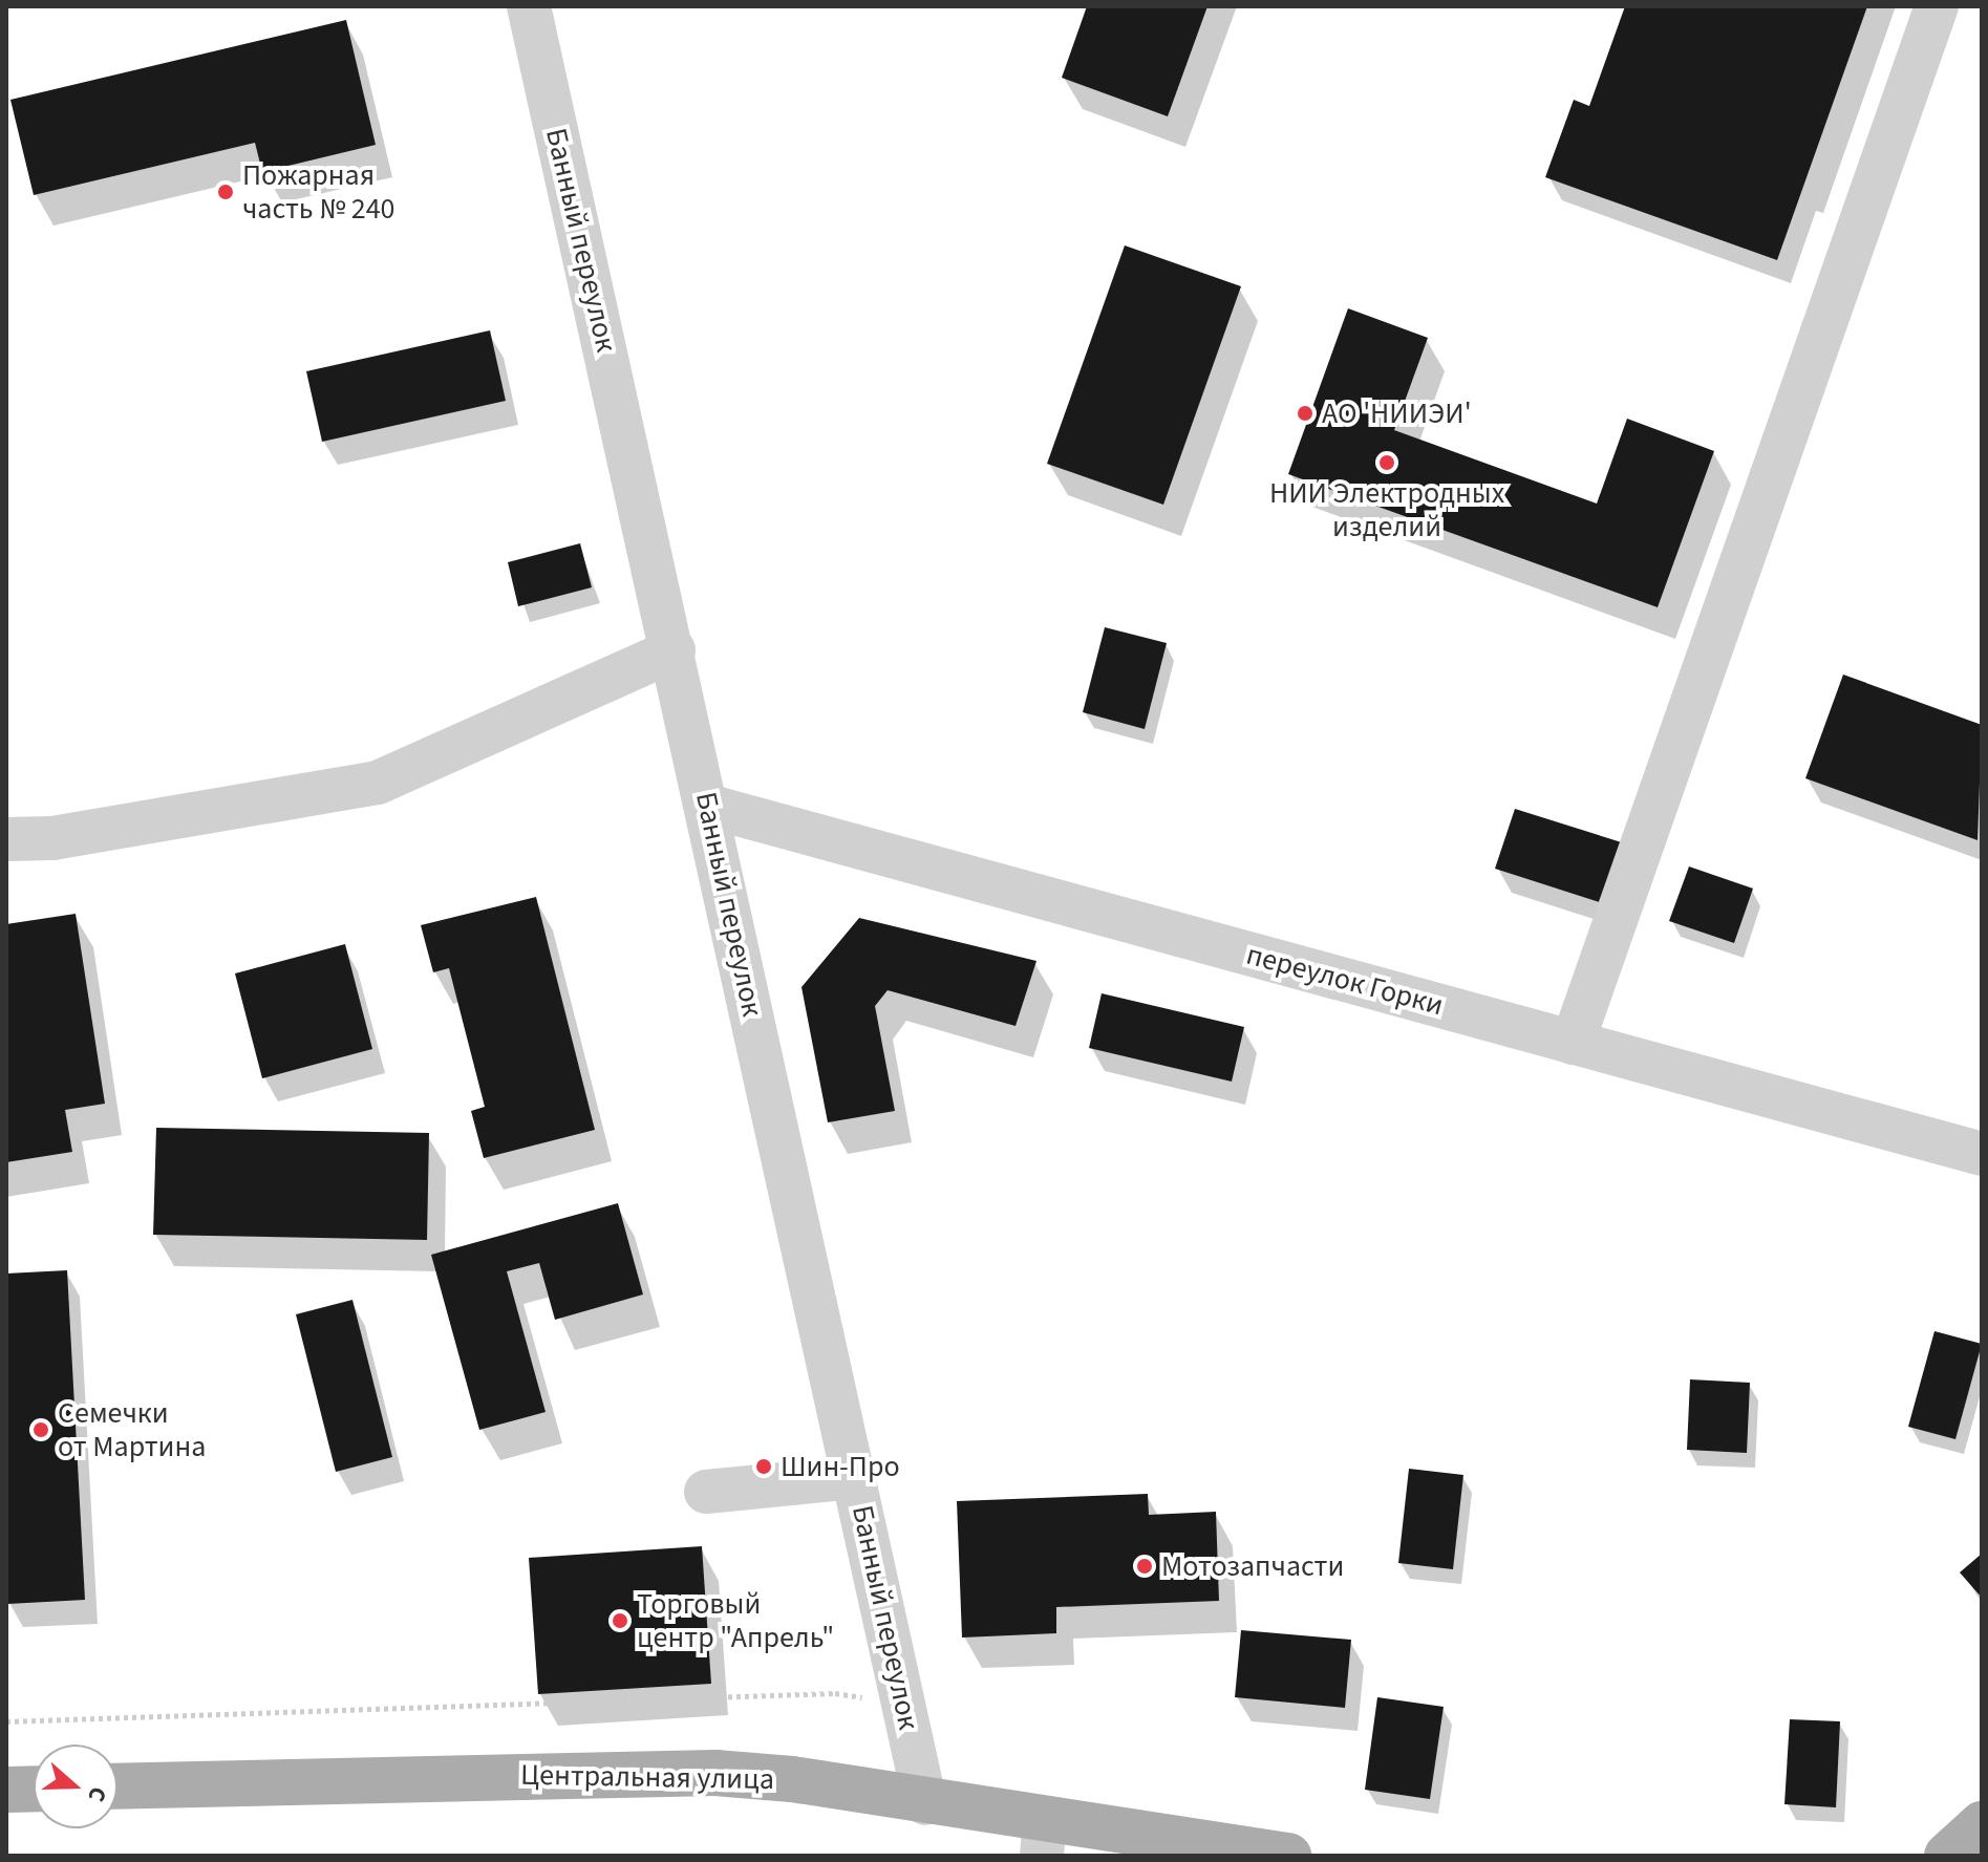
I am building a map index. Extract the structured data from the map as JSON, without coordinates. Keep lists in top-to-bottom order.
{
  "streets": {
    "main road": ["Центральная улица"],
    "street": ["Банный переулок", "переулок Горки"]
  },
  "crossings": [
    ["Банный переулок", "переулок Горки"],
    ["Банный переулок", "Центральная улица"]
  ],
  "places": [
    "Пожарная часть № 240",
    "АО 'НИИЭИ'",
    "НИИ Электродных изделий",
    "Семечки от Мартина",
    "Шин-Про",
    "Мотозапчасти",
    "Торговый центр \"Апрель\""
  ],
  "north": "right"
}
